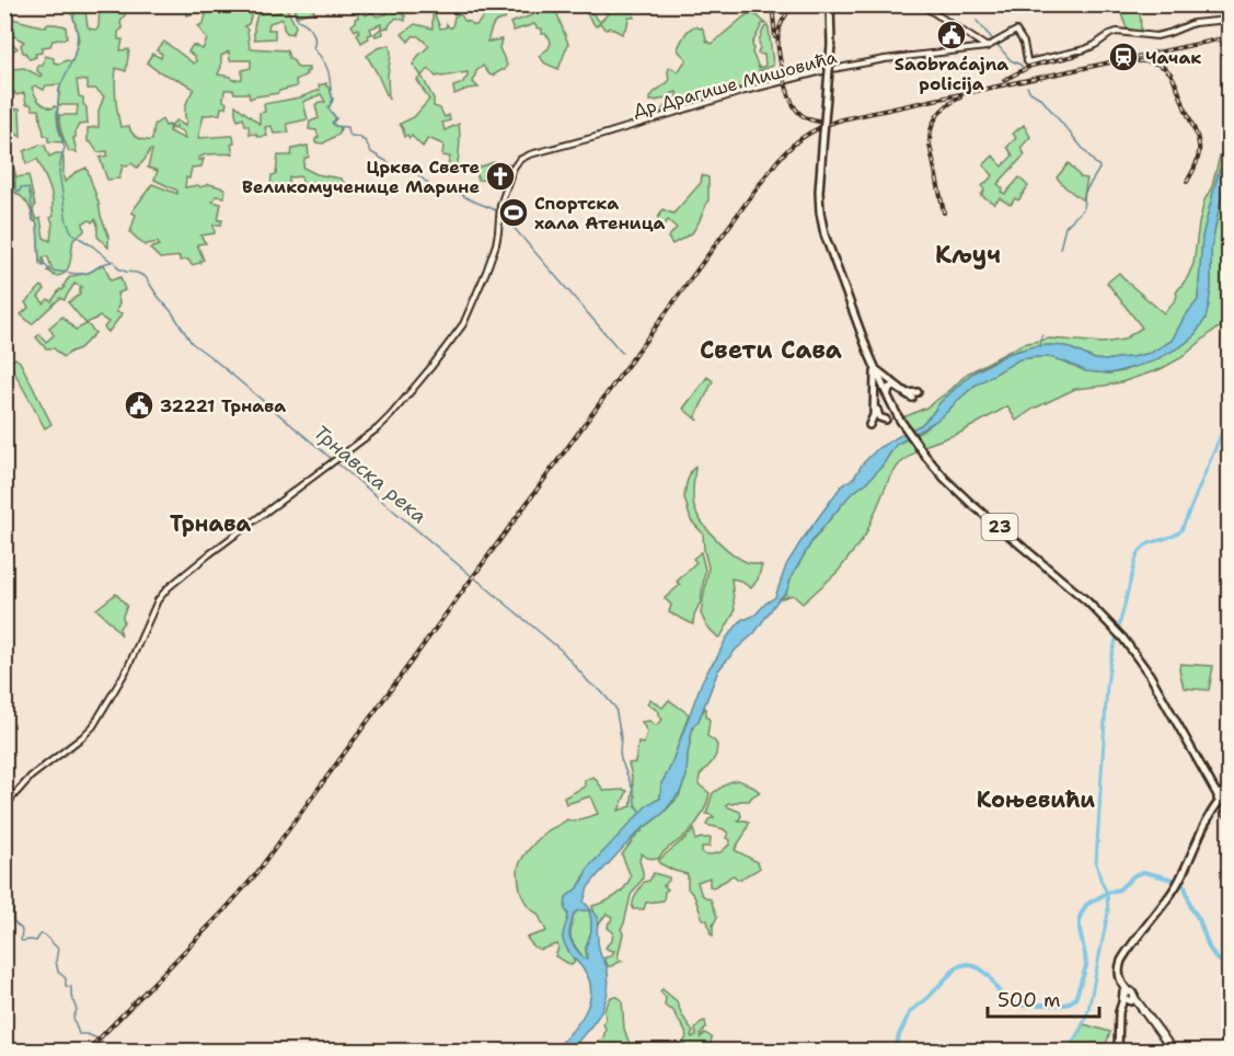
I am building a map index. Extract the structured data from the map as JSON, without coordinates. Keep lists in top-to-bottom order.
{
  "streets": {
    "main road": ["Др Драгише Мишовића", "23"]
  },
  "districts": [
    "Кључ",
    "Свети Сава",
    "Трнава",
    "Коњевићи"
  ],
  "water": ["Трнавска река"],
  "places": {
    "public building": ["Saobraćajna policija", "32221 Трнава"],
    "station": ["Чачак"],
    "church": ["Црква Свете Великомученице Марине"],
    "sports": ["Спортска хала Атеница"]
  },
  "scale_bar": "500 m"
}
